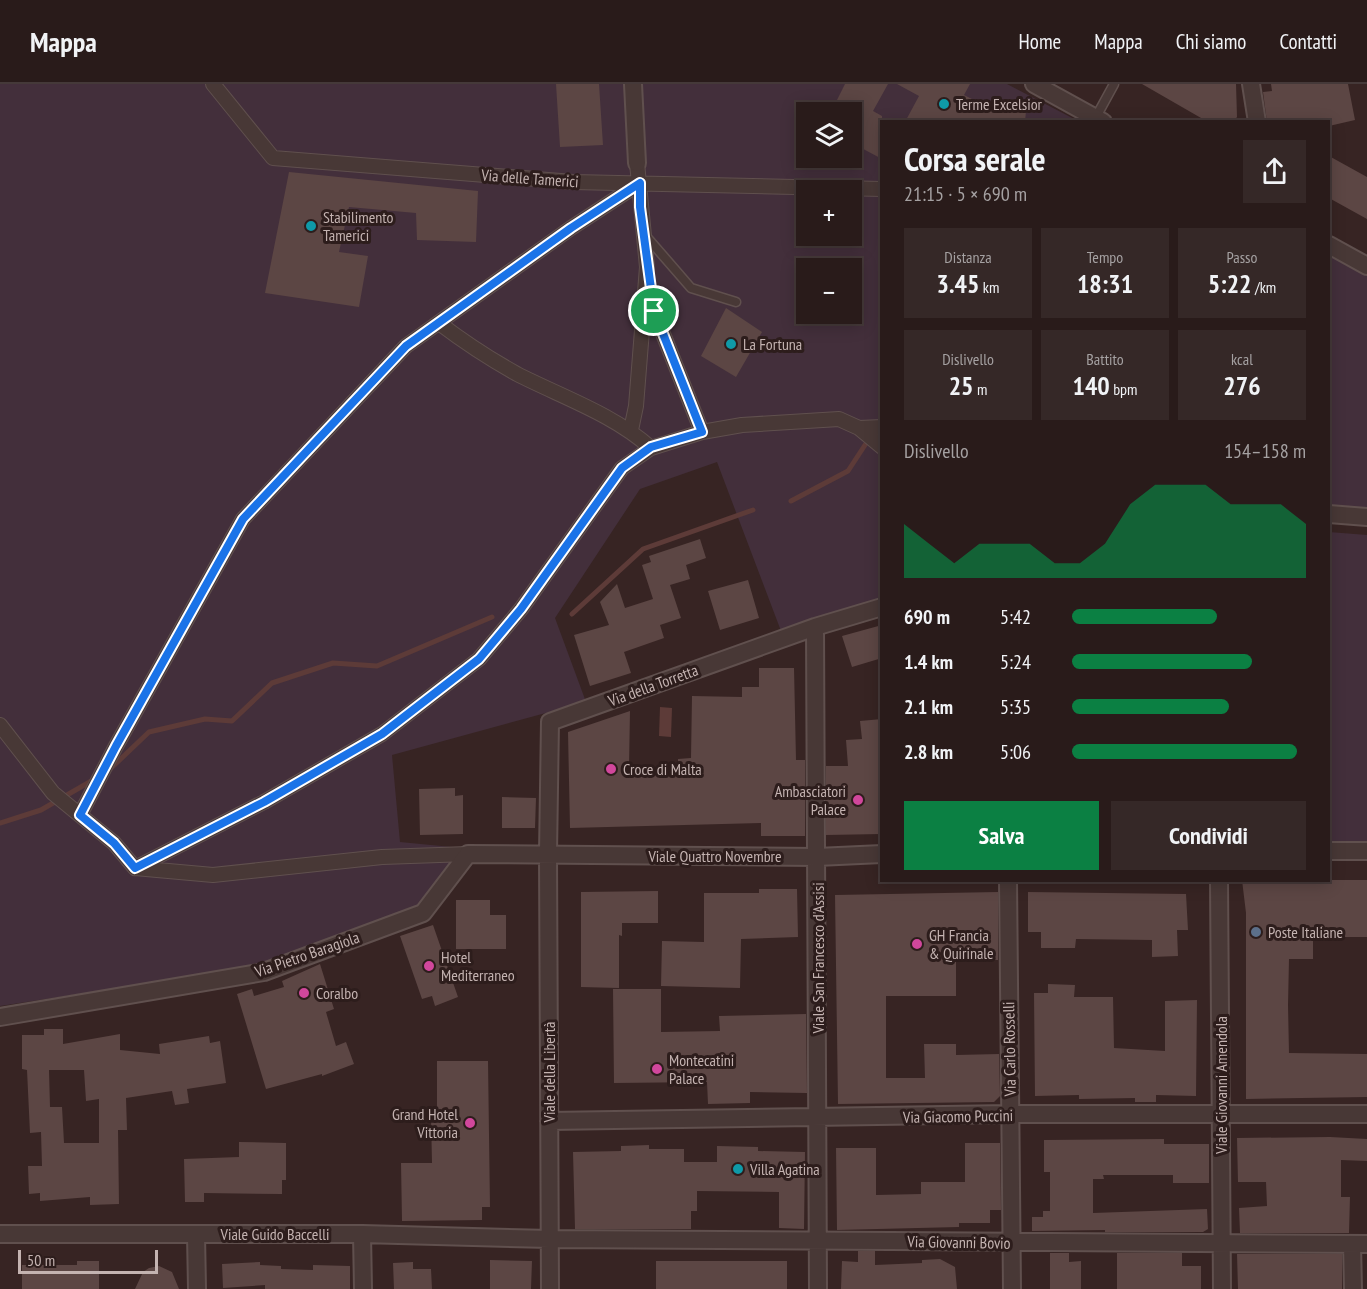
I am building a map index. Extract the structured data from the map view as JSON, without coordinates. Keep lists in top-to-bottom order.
{
  "streets": {
    "street": [
      "Via delle Tamerici",
      "Via della Torretta",
      "Viale Quattro Novembre",
      "Via Pietro Baragiola",
      "Viale San Francesco d'Assisi",
      "Via Carlo Rosselli",
      "Viale della Libertà",
      "Viale Giovanni Amendola",
      "Via Giacomo Puccini",
      "Viale Guido Baccelli",
      "Via Giovanni Bovio"
    ]
  },
  "crossings": [
    ["Via della Torretta", "Viale Quattro Novembre"],
    ["Via della Torretta", "Viale San Francesco d'Assisi"],
    ["Via della Torretta", "Viale della Libertà"],
    ["Viale Quattro Novembre", "Viale San Francesco d'Assisi"],
    ["Viale Quattro Novembre", "Viale della Libertà"],
    ["Viale San Francesco d'Assisi", "Via Giacomo Puccini"],
    ["Viale San Francesco d'Assisi", "Via Giovanni Bovio"],
    ["Via Carlo Rosselli", "Via Giacomo Puccini"],
    ["Via Carlo Rosselli", "Via Giovanni Bovio"],
    ["Viale della Libertà", "Via Giacomo Puccini"],
    ["Viale della Libertà", "Viale Guido Baccelli"],
    ["Viale della Libertà", "Via Giovanni Bovio"],
    ["Viale Giovanni Amendola", "Via Giacomo Puccini"],
    ["Viale Giovanni Amendola", "Via Giovanni Bovio"],
    ["Viale Guido Baccelli", "Via Giovanni Bovio"]
  ],
  "places": [
    "Terme Excelsior",
    "Stabilimento Tamerici",
    "La Fortuna",
    "Croce di Malta",
    "Ambasciatori Palace",
    "Poste Italiane",
    "GH Francia & Quirinale",
    "Hotel Mediterraneo",
    "Coralbo",
    "Montecatini Palace",
    "Grand Hotel Vittoria",
    "Villa Agatina"
  ],
  "scale_bar": "50 m",
  "page": {
    "header": "Mappa",
    "nav": [
      "Home",
      "Mappa",
      "Chi siamo",
      "Contatti"
    ],
    "map_buttons": ["+", "−"],
    "heading": ["Corsa serale", "21:15 · 5 × 690 m"],
    "stats": [
      ["Distanza", "3.45 km"],
      ["Tempo", "18:31"],
      ["Passo", "5:22 /km"],
      ["Dislivello", "25 m"],
      ["Battito", "140 bpm"],
      ["kcal", "276"]
    ],
    "chart": ["Dislivello", "154–158 m"],
    "list": [
      {
        "name": "690 m",
        "note": "5:42"
      },
      {
        "name": "1.4 km",
        "note": "5:24"
      },
      {
        "name": "2.1 km",
        "note": "5:35"
      },
      {
        "name": "2.8 km",
        "note": "5:06"
      }
    ],
    "buttons": ["Salva", "Condividi"],
    "scale": "50 m"
  }
}
